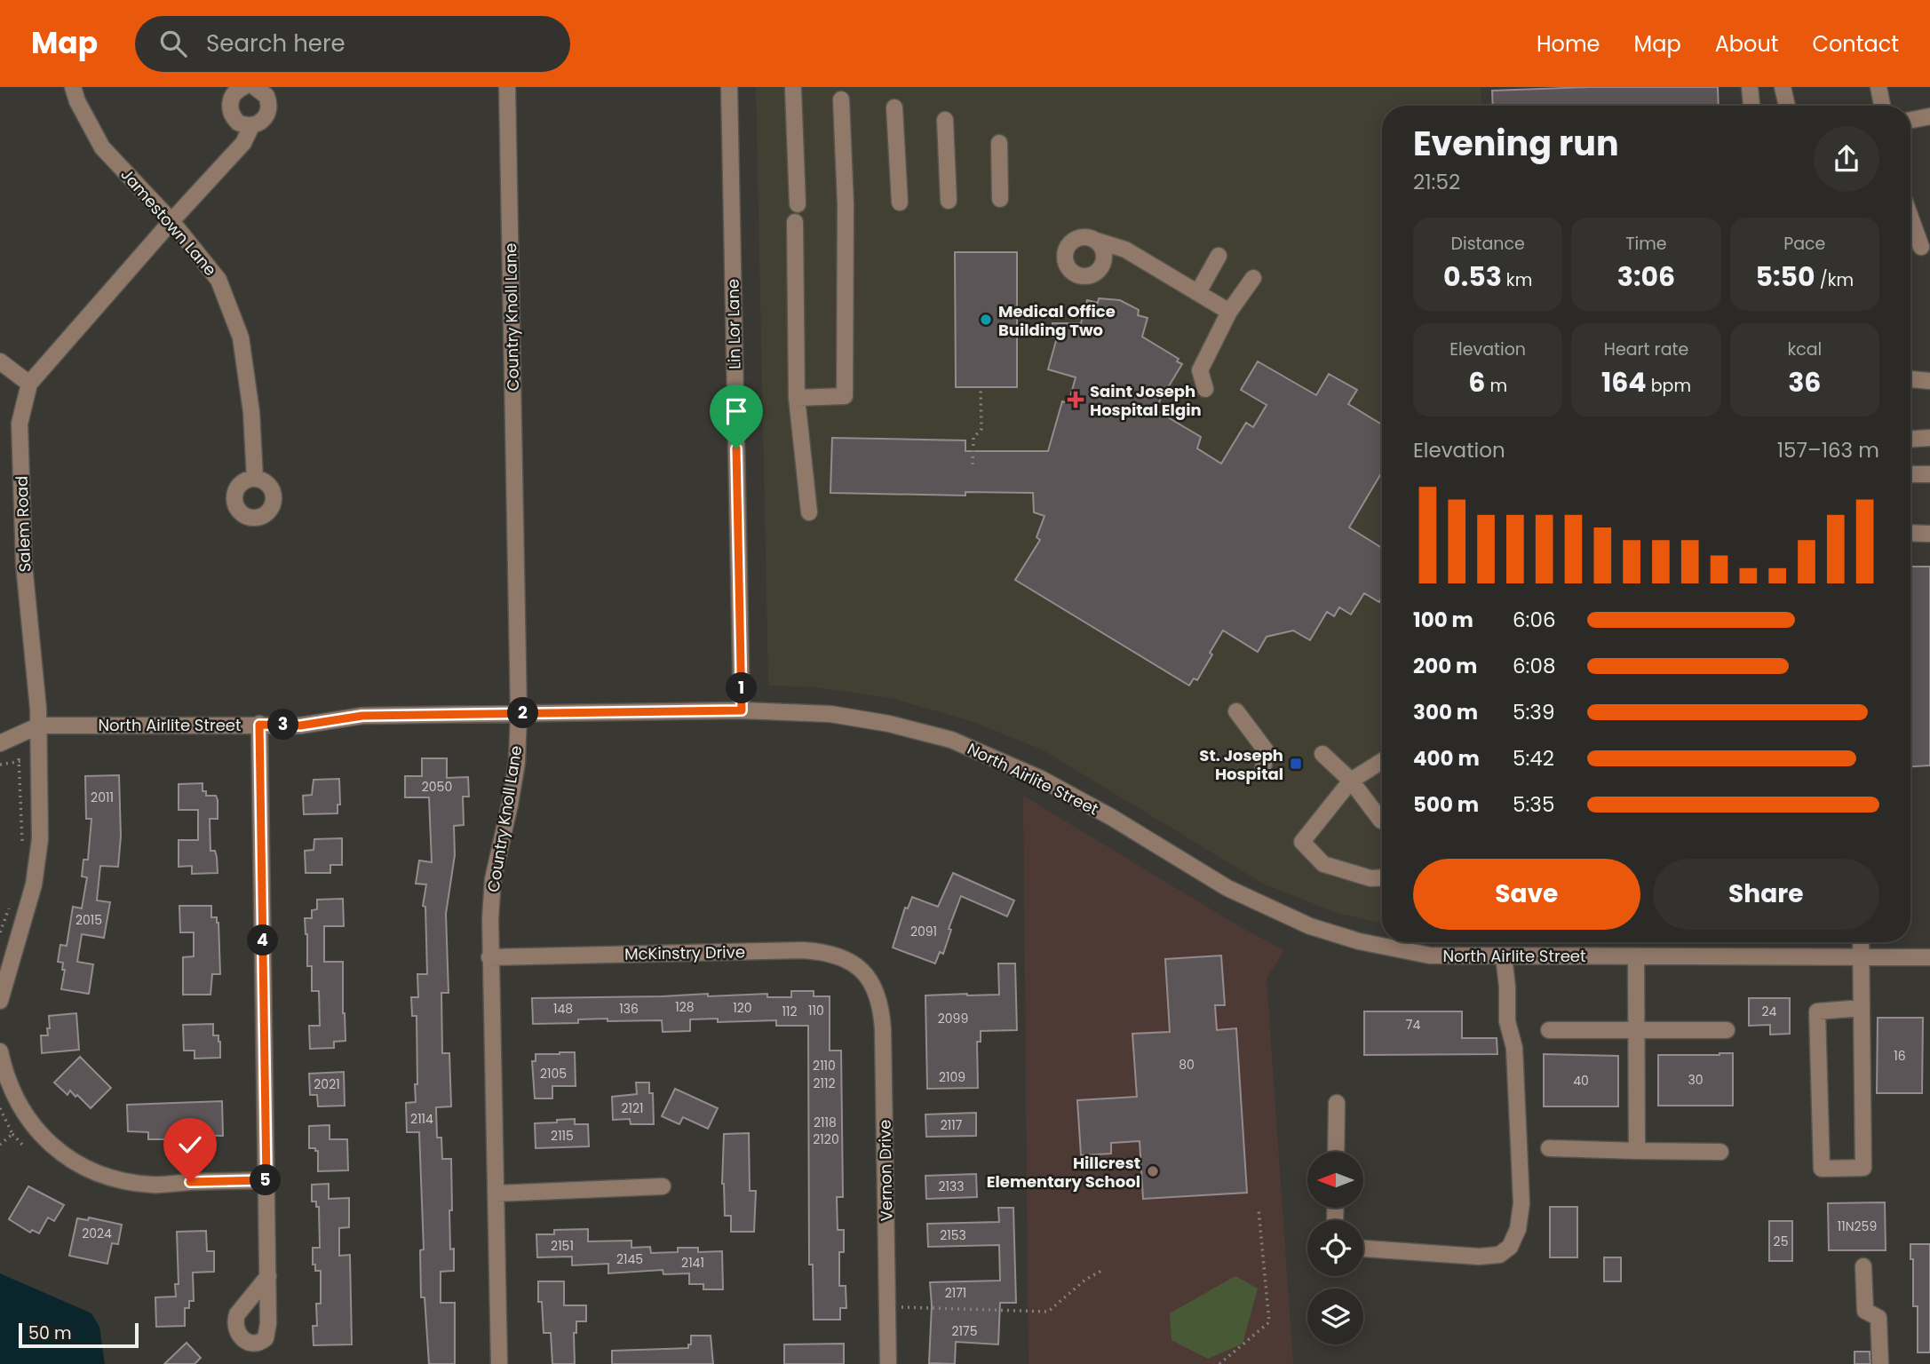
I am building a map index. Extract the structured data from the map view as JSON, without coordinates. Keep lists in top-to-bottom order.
{
  "streets": {
    "street": [
      "Jamestown Lane",
      "Country Knoll Lane",
      "Lin Lor Lane",
      "Salem Road",
      "North Airlite Street",
      "McKinstry Drive",
      "Vernon Drive"
    ]
  },
  "crossings": [
    ["Jamestown Lane", "Salem Road"],
    ["Country Knoll Lane", "North Airlite Street"],
    ["Country Knoll Lane", "McKinstry Drive"],
    ["Lin Lor Lane", "North Airlite Street"],
    ["Salem Road", "North Airlite Street"],
    ["McKinstry Drive", "Vernon Drive"]
  ],
  "places": {
    "other": ["Medical Office Building Two", "Hillcrest Elementary School"],
    "health": ["Saint Joseph Hospital Elgin"],
    "transit": ["St. Joseph Hospital"]
  },
  "house_numbers": [
    "2050",
    "2011",
    "2015",
    "2091",
    "128",
    "120",
    "148",
    "136",
    "110",
    "112",
    "24",
    "2099",
    "74",
    "16",
    "80",
    "2110",
    "2105",
    "2109",
    "30",
    "40",
    "2112",
    "2021",
    "2121",
    "2114",
    "2118",
    "2117",
    "2115",
    "2120",
    "2133",
    "11N259",
    "2024",
    "2153",
    "25",
    "2151",
    "2145",
    "2141",
    "2171",
    "2175"
  ],
  "scale_bar": "50 m",
  "north": "left",
  "page": {
    "header": "Map",
    "search": "Search here",
    "nav": [
      "Home",
      "Map",
      "About",
      "Contact"
    ],
    "heading": ["Evening run", "21:52"],
    "stats": [
      ["Distance", "0.53 km"],
      ["Time", "3:06"],
      ["Pace", "5:50 /km"],
      ["Elevation", "6 m"],
      ["Heart rate", "164 bpm"],
      ["kcal", "36"]
    ],
    "chart": ["Elevation", "157–163 m"],
    "list": [
      {
        "name": "100 m",
        "note": "6:06"
      },
      {
        "name": "200 m",
        "note": "6:08"
      },
      {
        "name": "300 m",
        "note": "5:39"
      },
      {
        "name": "400 m",
        "note": "5:42"
      },
      {
        "name": "500 m",
        "note": "5:35"
      }
    ],
    "pins": [
      "1",
      "2",
      "3",
      "4",
      "5"
    ],
    "buttons": ["Save", "Share"],
    "scale": "50 m"
  }
}
